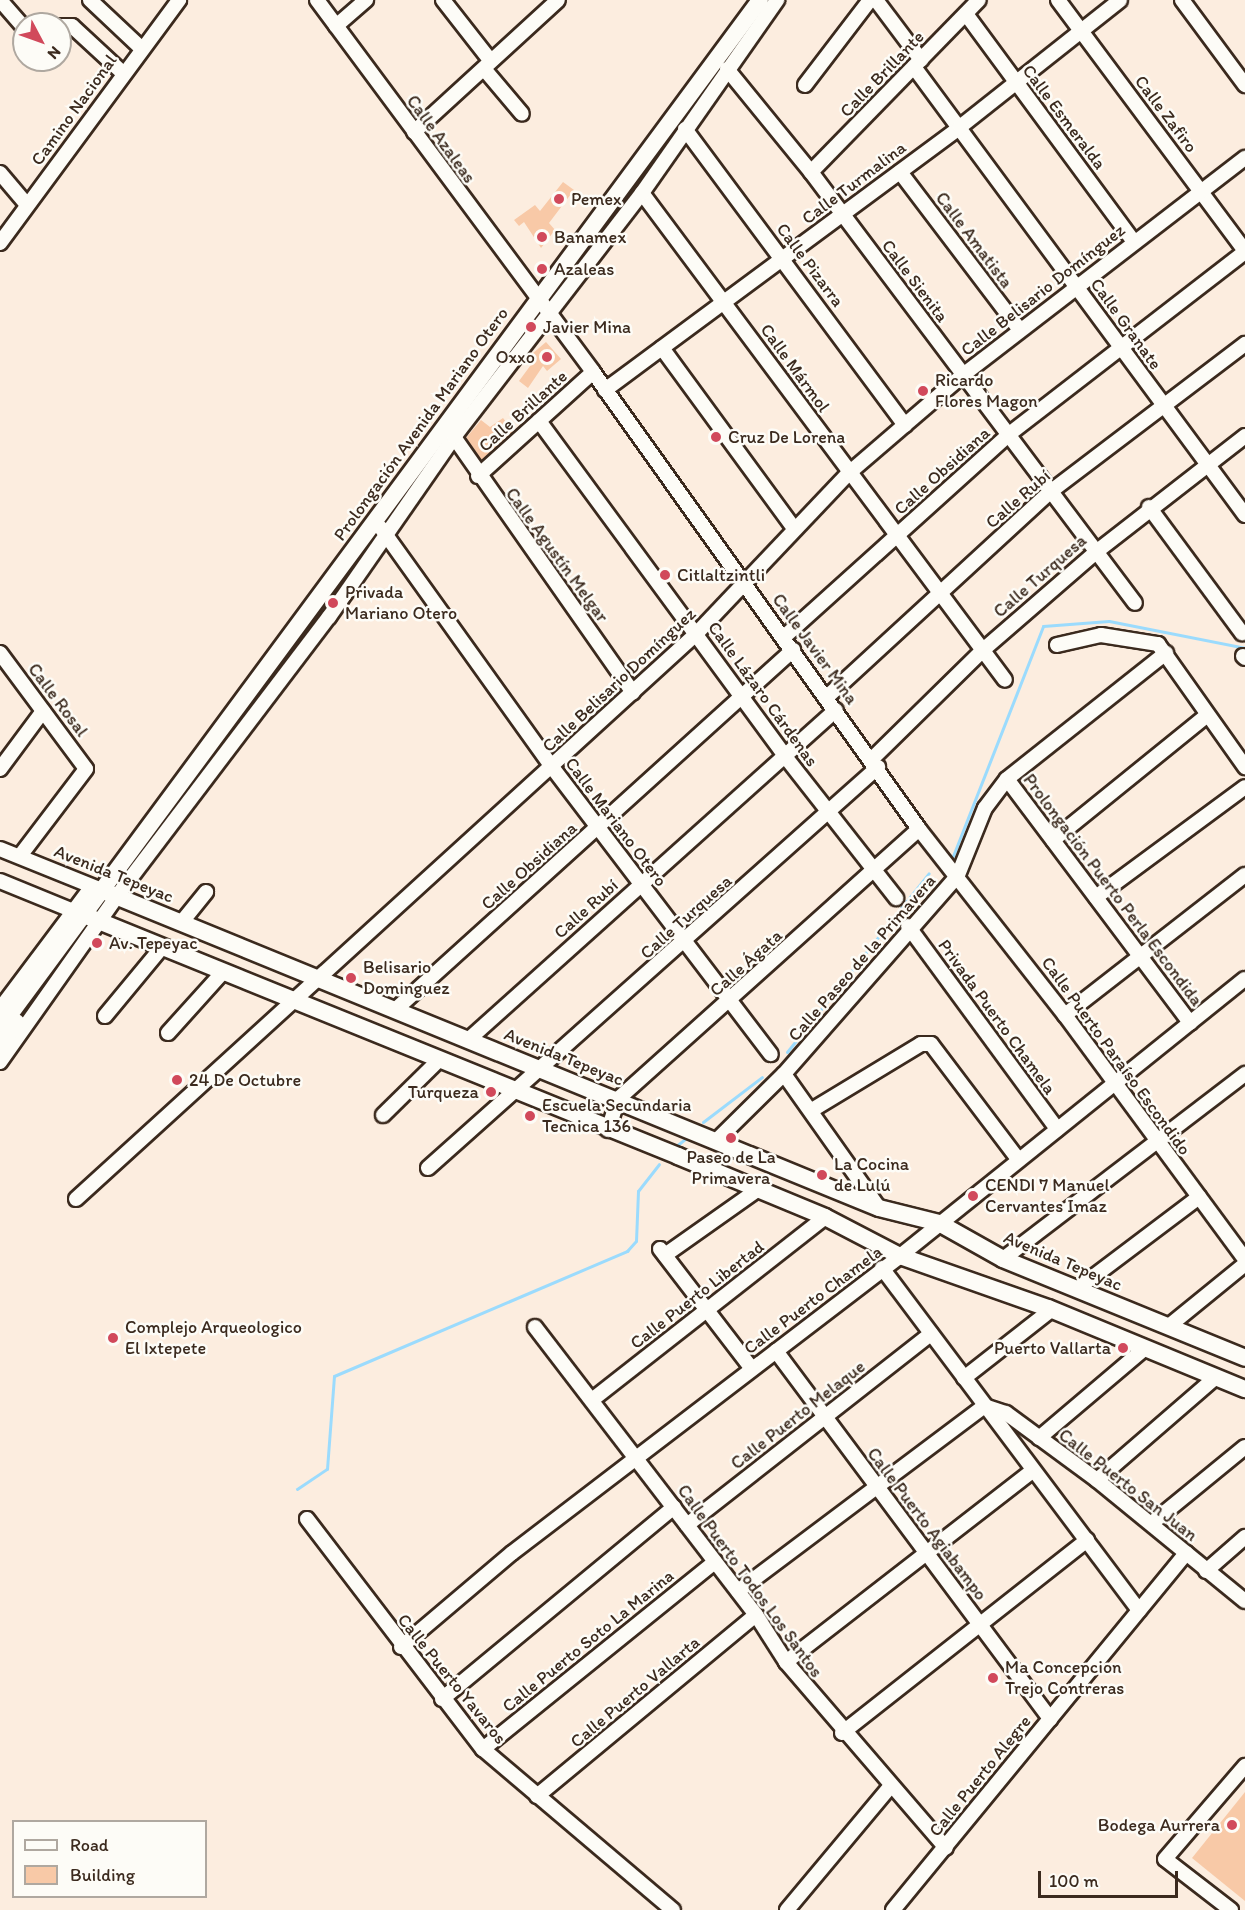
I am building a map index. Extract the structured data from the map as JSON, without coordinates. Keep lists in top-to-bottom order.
{
  "streets": {
    "main road": ["Prolongación Avenida Mariano Otero", "Avenida Tepeyac"],
    "street": [
      "Calle Brillante",
      "Camino Nacional",
      "Calle Zafiro",
      "Calle Esmeralda",
      "Calle Azaleas",
      "Calle Turmalina",
      "Calle Amatista",
      "Calle Pizarra",
      "Calle Sienita",
      "Calle Belisario Domínguez",
      "Calle Granate",
      "Calle Mármol",
      "Calle Obsidiana",
      "Calle Rubí",
      "Calle Agustín Melgar",
      "Calle Turquesa",
      "Calle Javier Mina",
      "Calle Lázaro Cárdenas",
      "Calle Rosal",
      "Calle Mariano Otero",
      "Prolongación Puerto Perla Escondida",
      "Calle Paseo de la Primavera",
      "Calle Ágata",
      "Privada Puerto Chamela",
      "Calle Puerto Paraíso Escondido",
      "Calle Puerto Libertad",
      "Calle Puerto Chamela",
      "Calle Puerto Melaque",
      "Calle Puerto San Juan",
      "Calle Puerto Agiabampo",
      "Calle Puerto Todos Los Santos",
      "Calle Puerto Soto La Marina",
      "Calle Puerto Yavaros",
      "Calle Puerto Vallarta",
      "Calle Puerto Alegre"
    ]
  },
  "crossings": [
    ["Calle Brillante", "Calle Esmeralda"],
    ["Calle Brillante", "Calle Sienita"],
    ["Calle Brillante", "Calle Granate"],
    ["Calle Brillante", "Calle Agustín Melgar"],
    ["Calle Brillante", "Calle Javier Mina"],
    ["Calle Brillante", "Calle Lázaro Cárdenas"],
    ["Calle Zafiro", "Calle Turmalina"],
    ["Calle Zafiro", "Calle Belisario Domínguez"],
    ["Calle Zafiro", "Calle Obsidiana"],
    ["Calle Esmeralda", "Calle Turmalina"],
    ["Calle Esmeralda", "Calle Belisario Domínguez"],
    ["Calle Azaleas", "Prolongación Avenida Mariano Otero"],
    ["Calle Azaleas", "Calle Javier Mina"],
    ["Calle Turmalina", "Calle Amatista"],
    ["Calle Turmalina", "Calle Pizarra"],
    ["Calle Turmalina", "Calle Sienita"],
    ["Calle Turmalina", "Calle Granate"],
    ["Calle Turmalina", "Calle Mármol"],
    ["Calle Turmalina", "Calle Javier Mina"],
    ["Calle Amatista", "Calle Belisario Domínguez"],
    ["Calle Pizarra", "Calle Belisario Domínguez"],
    ["Calle Pizarra", "Prolongación Avenida Mariano Otero"],
    ["Calle Sienita", "Calle Belisario Domínguez"],
    ["Calle Sienita", "Prolongación Avenida Mariano Otero"],
    ["Calle Sienita", "Calle Obsidiana"],
    ["Calle Sienita", "Calle Rubí"],
    ["Calle Sienita", "Calle Turquesa"],
    ["Calle Belisario Domínguez", "Calle Granate"],
    ["Calle Belisario Domínguez", "Calle Mármol"],
    ["Calle Belisario Domínguez", "Calle Agustín Melgar"],
    ["Calle Belisario Domínguez", "Calle Javier Mina"],
    ["Calle Belisario Domínguez", "Calle Lázaro Cárdenas"],
    ["Calle Belisario Domínguez", "Calle Mariano Otero"],
    ["Calle Belisario Domínguez", "Avenida Tepeyac"],
    ["Calle Granate", "Calle Obsidiana"],
    ["Calle Granate", "Calle Rubí"],
    ["Calle Granate", "Calle Turquesa"],
    ["Calle Mármol", "Prolongación Avenida Mariano Otero"],
    ["Calle Mármol", "Calle Obsidiana"],
    ["Calle Mármol", "Calle Rubí"],
    ["Calle Mármol", "Calle Turquesa"],
    ["Prolongación Avenida Mariano Otero", "Calle Agustín Melgar"],
    ["Prolongación Avenida Mariano Otero", "Calle Javier Mina"],
    ["Prolongación Avenida Mariano Otero", "Calle Mariano Otero"],
    ["Prolongación Avenida Mariano Otero", "Avenida Tepeyac"],
    ["Calle Obsidiana", "Calle Javier Mina"],
    ["Calle Obsidiana", "Calle Lázaro Cárdenas"],
    ["Calle Obsidiana", "Calle Mariano Otero"],
    ["Calle Obsidiana", "Avenida Tepeyac"],
    ["Calle Rubí", "Calle Javier Mina"],
    ["Calle Rubí", "Calle Lázaro Cárdenas"],
    ["Calle Rubí", "Calle Mariano Otero"],
    ["Calle Rubí", "Avenida Tepeyac"],
    ["Calle Turquesa", "Calle Javier Mina"],
    ["Calle Turquesa", "Calle Lázaro Cárdenas"],
    ["Calle Turquesa", "Calle Mariano Otero"],
    ["Calle Turquesa", "Avenida Tepeyac"],
    ["Calle Javier Mina", "Calle Paseo de la Primavera"],
    ["Calle Javier Mina", "Calle Ágata"],
    ["Calle Javier Mina", "Calle Puerto Paraíso Escondido"],
    ["Calle Lázaro Cárdenas", "Calle Ágata"],
    ["Calle Rosal", "Avenida Tepeyac"],
    ["Calle Mariano Otero", "Calle Ágata"],
    ["Avenida Tepeyac", "Calle Paseo de la Primavera"],
    ["Avenida Tepeyac", "Calle Ágata"],
    ["Avenida Tepeyac", "Calle Puerto Chamela"],
    ["Prolongación Puerto Perla Escondida", "Calle Paseo de la Primavera"],
    ["Prolongación Puerto Perla Escondida", "Calle Puerto Chamela"],
    ["Calle Paseo de la Primavera", "Privada Puerto Chamela"],
    ["Calle Paseo de la Primavera", "Calle Puerto Paraíso Escondido"],
    ["Privada Puerto Chamela", "Calle Puerto Chamela"],
    ["Calle Puerto Paraíso Escondido", "Calle Puerto Chamela"],
    ["Calle Puerto Libertad", "Calle Puerto Todos Los Santos"],
    ["Calle Puerto Chamela", "Calle Puerto Agiabampo"],
    ["Calle Puerto Chamela", "Calle Puerto Todos Los Santos"],
    ["Calle Puerto Chamela", "Calle Puerto Yavaros"],
    ["Calle Puerto Melaque", "Calle Puerto Agiabampo"],
    ["Calle Puerto Melaque", "Calle Puerto Todos Los Santos"],
    ["Calle Puerto San Juan", "Calle Puerto Alegre"],
    ["Calle Puerto Agiabampo", "Calle Puerto Alegre"],
    ["Calle Puerto Todos Los Santos", "Calle Puerto Soto La Marina"],
    ["Calle Puerto Todos Los Santos", "Calle Puerto Vallarta"],
    ["Calle Puerto Todos Los Santos", "Calle Puerto Alegre"],
    ["Calle Puerto Soto La Marina", "Calle Puerto Yavaros"],
    ["Calle Puerto Yavaros", "Calle Puerto Vallarta"]
  ],
  "places": [
    "Pemex",
    "Banamex",
    "Azaleas",
    "Javier Mina",
    "Oxxo",
    "Ricardo Flores Magon",
    "Cruz De Lorena",
    "Citlaltzintli",
    "Privada Mariano Otero",
    "Av. Tepeyac",
    "Belisario Dominguez",
    "24 De Octubre",
    "Turqueza",
    "Escuela Secundaria Tecnica 136",
    "Paseo de La Primavera",
    "La Cocina de Lulú",
    "CENDI 7 Manuel Cervantes Imaz",
    "Complejo Arqueologico El Ixtepete",
    "Puerto Vallarta",
    "Ma Concepcion Trejo Contreras",
    "Bodega Aurrera"
  ],
  "legend": ["Road", "Building"],
  "scale_bar": "100 m",
  "north": "bottom right"
}
